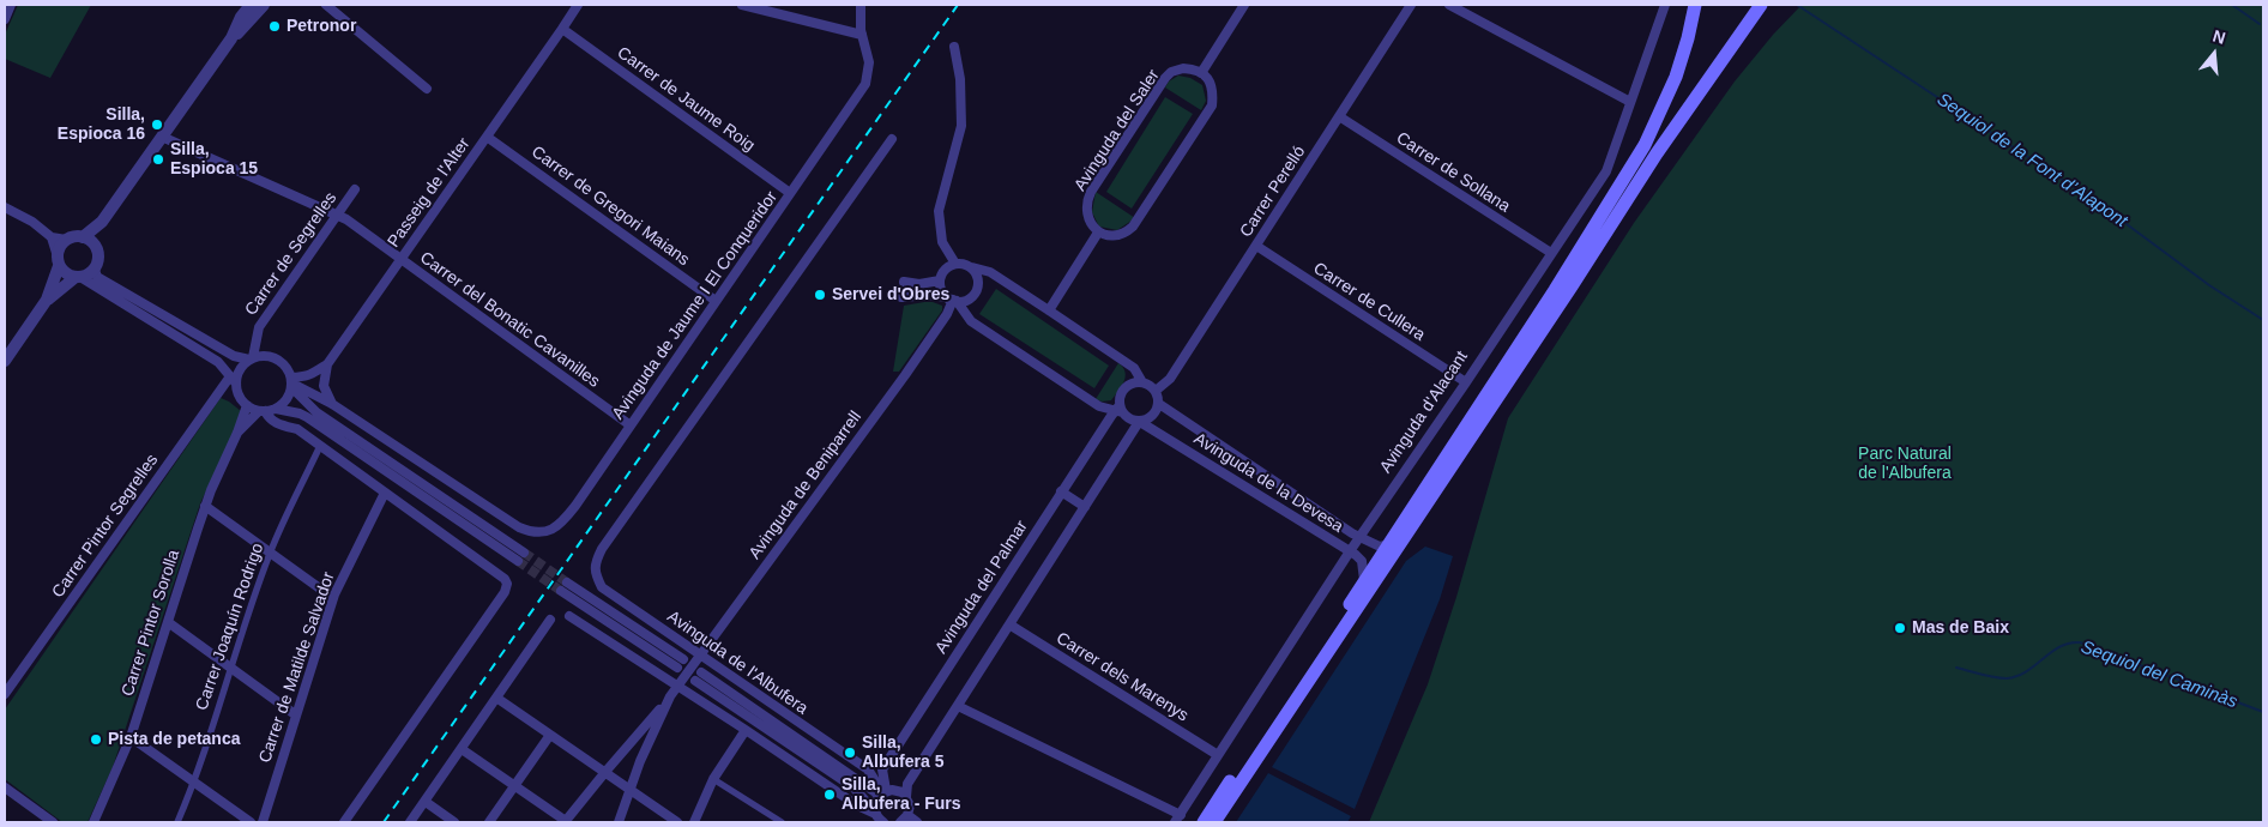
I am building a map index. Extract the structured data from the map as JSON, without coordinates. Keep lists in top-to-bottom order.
{
  "streets": {
    "street": [
      "Carrer de Jaume Roig",
      "Avinguda del Saler",
      "Carrer de Sollana",
      "Carrer Perelló",
      "Passeig de l'Alter",
      "Carrer de Gregori Maians",
      "Carrer de Segrelles",
      "Carrer de Cullera",
      "Avinguda de Jaume I El Conqueridor",
      "Carrer del Bonatic Cavanilles",
      "Avinguda d'Alacant",
      "Avinguda de la Devesa",
      "Avinguda de Beniparrell",
      "Carrer Pintor Segrelles",
      "Avinguda del Palmar",
      "Carrer Pintor Sorolla",
      "Carrer Joaquín Rodrigo",
      "Avinguda de l'Albufera",
      "Carrer de Matilde Salvador",
      "Carrer dels Marenys"
    ]
  },
  "crossings": [
    ["Carrer de Jaume Roig", "Passeig de l'Alter"],
    ["Carrer de Jaume Roig", "Avinguda de Jaume I El Conqueridor"],
    ["Carrer de Sollana", "Carrer Perelló"],
    ["Carrer de Sollana", "Avinguda d'Alacant"],
    ["Carrer Perelló", "Carrer de Cullera"],
    ["Carrer Perelló", "Avinguda de la Devesa"],
    ["Carrer Perelló", "Avinguda del Palmar"],
    ["Passeig de l'Alter", "Carrer de Gregori Maians"],
    ["Passeig de l'Alter", "Carrer de Segrelles"],
    ["Passeig de l'Alter", "Carrer del Bonatic Cavanilles"],
    ["Passeig de l'Alter", "Carrer Pintor Segrelles"],
    ["Passeig de l'Alter", "Carrer Pintor Sorolla"],
    ["Carrer de Gregori Maians", "Avinguda de Jaume I El Conqueridor"],
    ["Carrer de Segrelles", "Carrer del Bonatic Cavanilles"],
    ["Carrer de Segrelles", "Carrer Pintor Segrelles"],
    ["Carrer de Segrelles", "Carrer Pintor Sorolla"],
    ["Carrer de Cullera", "Avinguda d'Alacant"],
    ["Avinguda de Jaume I El Conqueridor", "Carrer del Bonatic Cavanilles"],
    ["Avinguda d'Alacant", "Avinguda de la Devesa"],
    ["Avinguda d'Alacant", "Carrer dels Marenys"],
    ["Avinguda de la Devesa", "Avinguda del Palmar"],
    ["Avinguda de Beniparrell", "Avinguda de l'Albufera"],
    ["Carrer Pintor Segrelles", "Carrer Pintor Sorolla"],
    ["Avinguda del Palmar", "Avinguda de l'Albufera"]
  ],
  "water": ["Sequiol de la Font d’Alapont", "Sequiol del Caminàs"],
  "parks": ["Parc Natural de l'Albufera"],
  "places": [
    "Petronor",
    "Silla, Espioca 16",
    "Silla, Espioca 15",
    "Servei d'Obres",
    "Mas de Baix",
    "Pista de petanca",
    "Silla, Albufera 5",
    "Silla, Albufera - Furs"
  ],
  "north": "top"
}
